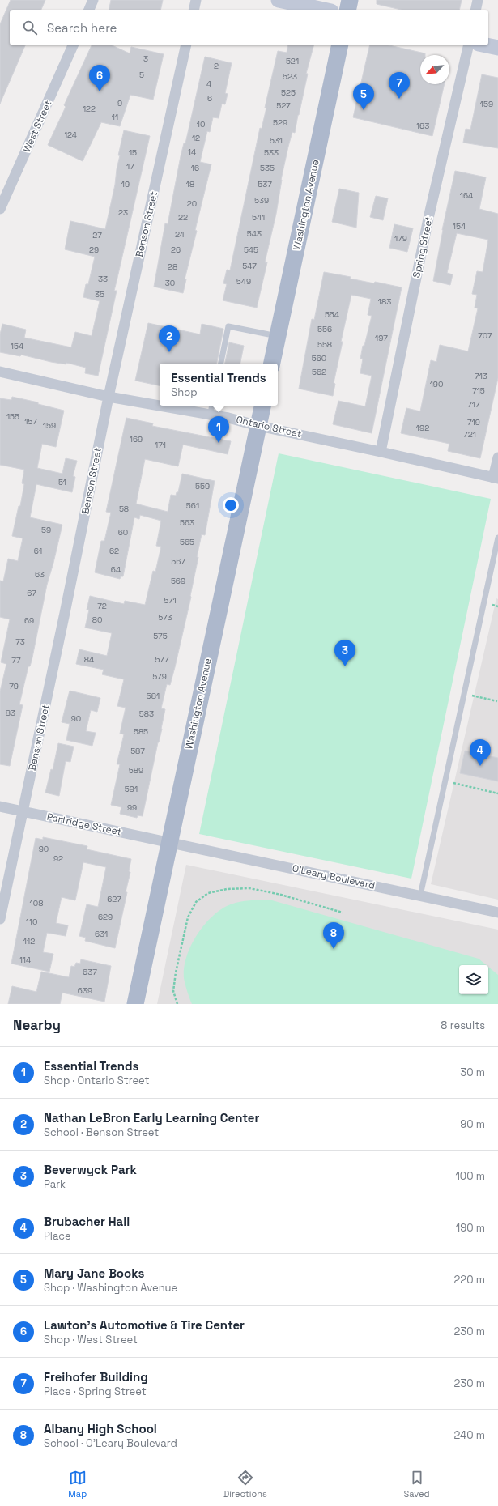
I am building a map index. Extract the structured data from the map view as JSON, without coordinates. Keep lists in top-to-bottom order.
{
  "streets": {
    "main road": ["Washington Avenue"],
    "street": [
      "West Street",
      "Benson Street",
      "Spring Street",
      "Ontario Street",
      "Partridge Street",
      "O'Leary Boulevard"
    ]
  },
  "crossings": [
    ["Washington Avenue", "Ontario Street"],
    ["Washington Avenue", "Partridge Street"],
    ["Washington Avenue", "O'Leary Boulevard"],
    ["Benson Street", "Ontario Street"],
    ["Benson Street", "Partridge Street"],
    ["Spring Street", "Ontario Street"],
    ["Partridge Street", "O'Leary Boulevard"]
  ],
  "house_numbers": [
    "3",
    "521",
    "2",
    "5",
    "523",
    "4",
    "525",
    "6",
    "9",
    "159",
    "527",
    "122",
    "11",
    "529",
    "10",
    "163",
    "124",
    "12",
    "531",
    "14",
    "15",
    "533",
    "17",
    "16",
    "535",
    "19",
    "18",
    "537",
    "164",
    "539",
    "20",
    "23",
    "22",
    "541",
    "154",
    "543",
    "24",
    "27",
    "179",
    "29",
    "26",
    "545",
    "547",
    "28",
    "33",
    "549",
    "30",
    "35",
    "183",
    "554",
    "556",
    "707",
    "197",
    "558",
    "154",
    "560",
    "562",
    "713",
    "190",
    "715",
    "717",
    "155",
    "157",
    "719",
    "159",
    "192",
    "721",
    "169",
    "171",
    "51",
    "559",
    "561",
    "58",
    "563",
    "59",
    "60",
    "565",
    "61",
    "62",
    "567",
    "64",
    "63",
    "569",
    "67",
    "571",
    "72",
    "573",
    "80",
    "69",
    "575",
    "73",
    "84",
    "577",
    "77",
    "579",
    "79",
    "581",
    "83",
    "583",
    "90",
    "585",
    "587",
    "589",
    "591",
    "99",
    "90",
    "92",
    "627",
    "108",
    "629",
    "110",
    "631",
    "112",
    "114",
    "637",
    "639"
  ],
  "north": "bottom left",
  "page": {
    "search": "Search here",
    "pins": [
      "6",
      "7",
      "5",
      "2",
      "1",
      "3",
      "4",
      "8"
    ],
    "popup": ["Essential Trends", "Shop"],
    "heading": ["Nearby", "8 results"],
    "list": [
      {
        "mark": "1",
        "name": "Essential Trends",
        "note": "Shop · Ontario Street",
        "value": "30 m"
      },
      {
        "mark": "2",
        "name": "Nathan LeBron Early Learning Center",
        "note": "School · Benson Street",
        "value": "90 m"
      },
      {
        "mark": "3",
        "name": "Beverwyck Park",
        "note": "Park",
        "value": "100 m"
      },
      {
        "mark": "4",
        "name": "Brubacher Hall",
        "note": "Place",
        "value": "190 m"
      },
      {
        "mark": "5",
        "name": "Mary Jane Books",
        "note": "Shop · Washington Avenue",
        "value": "220 m"
      },
      {
        "mark": "6",
        "name": "Lawton's Automotive & Tire Center",
        "note": "Shop · West Street",
        "value": "230 m"
      },
      {
        "mark": "7",
        "name": "Freihofer Building",
        "note": "Place · Spring Street",
        "value": "230 m"
      },
      {
        "mark": "8",
        "name": "Albany High School",
        "note": "School · O'Leary Boulevard",
        "value": "240 m"
      }
    ],
    "nav": ["Map", "Directions", "Saved"]
  }
}
